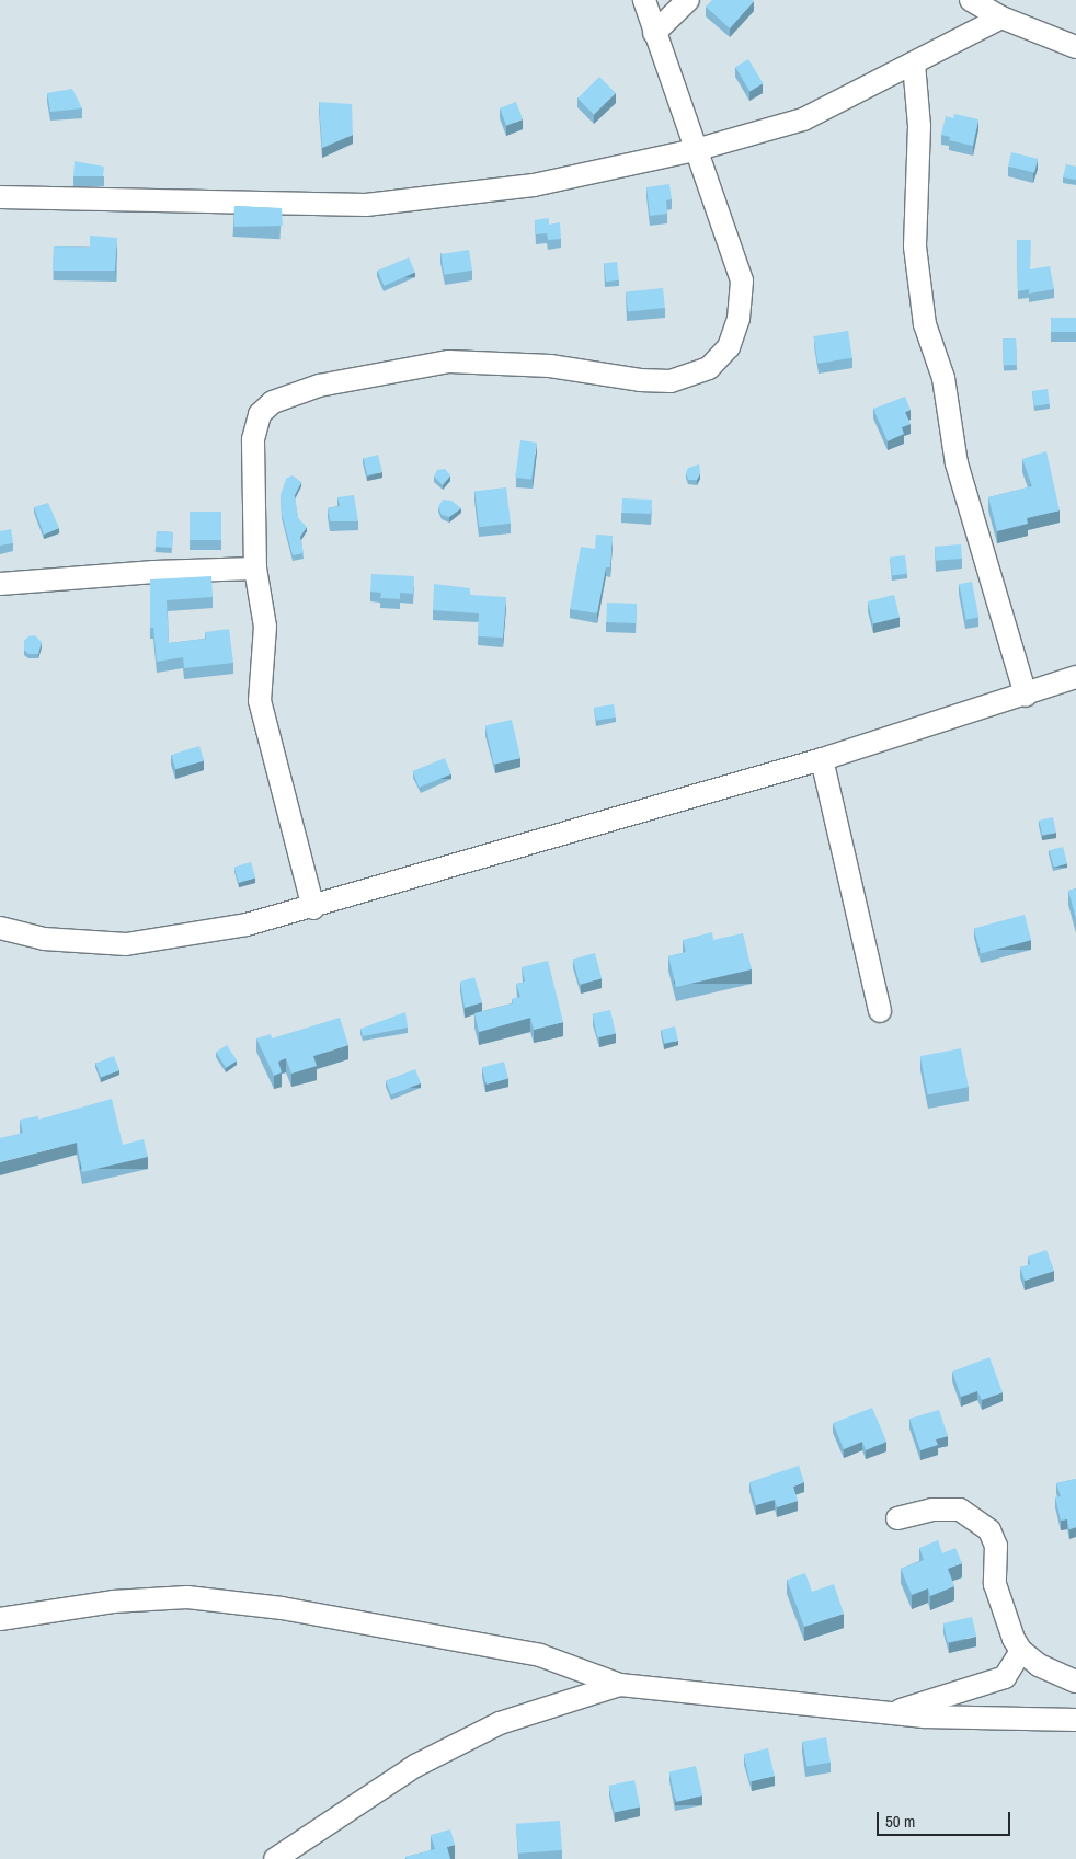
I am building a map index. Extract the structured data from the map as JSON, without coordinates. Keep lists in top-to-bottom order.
{
  "scale_bar": "50 m"
}
